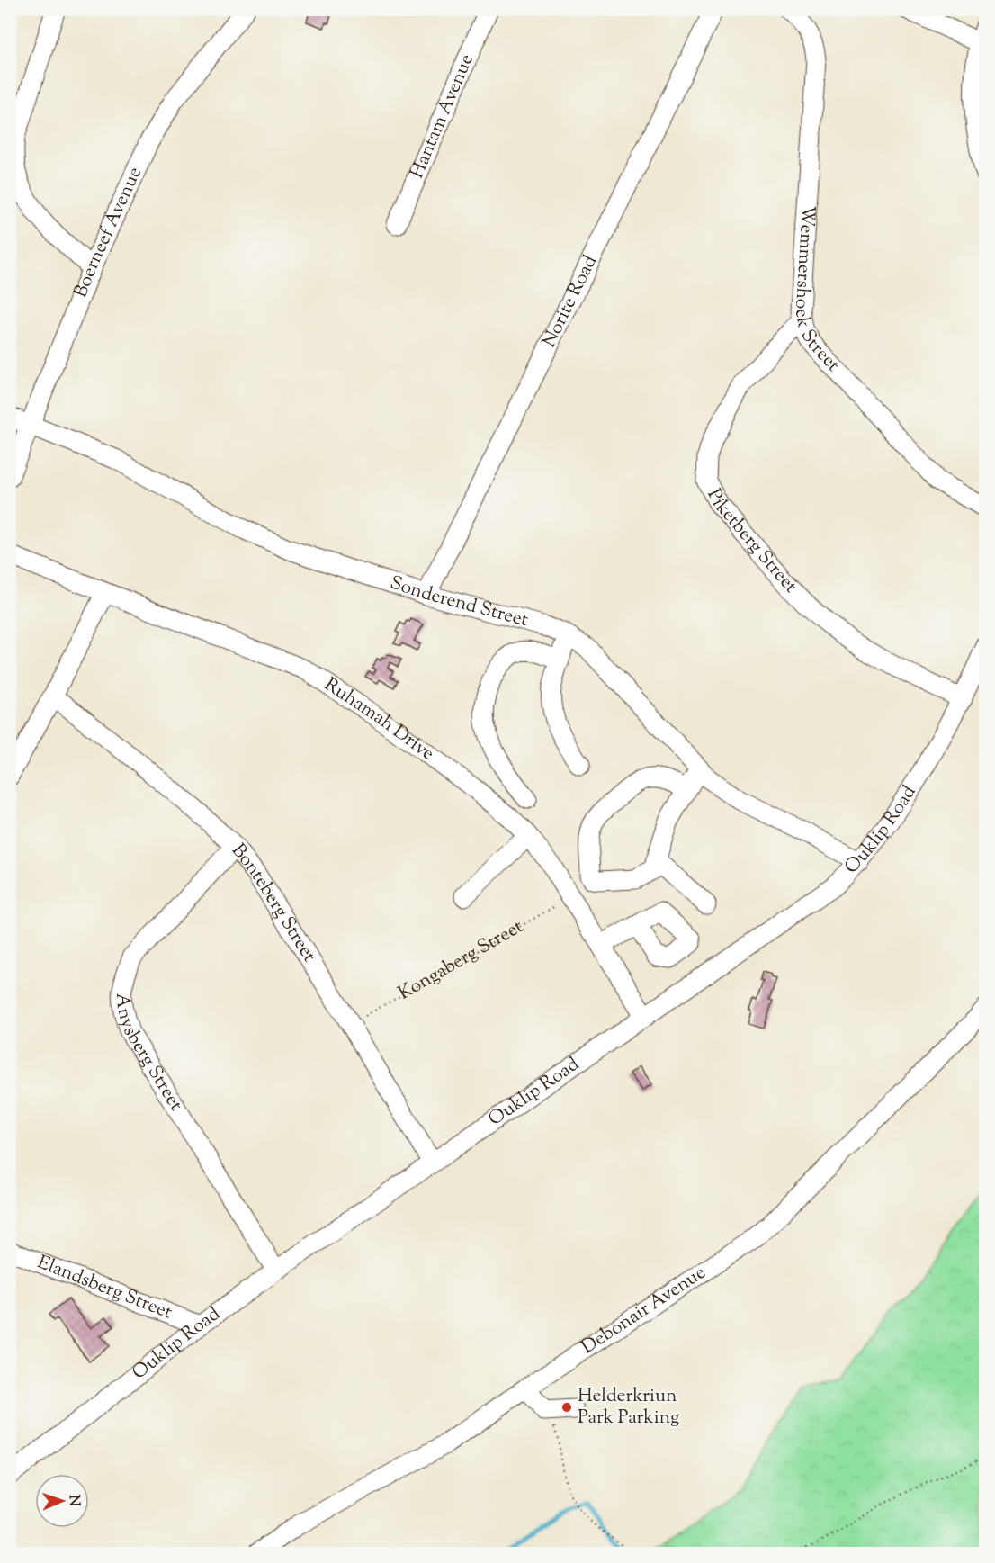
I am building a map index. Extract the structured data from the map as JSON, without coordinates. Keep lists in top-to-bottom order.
{
  "streets": {
    "street": [
      "Hantam Avenue",
      "Boerneef Avenue",
      "Wemmershoek Street",
      "Norite Road",
      "Piketberg Street",
      "Sonderend Street",
      "Ruhamah Drive",
      "Ouklip Road",
      "Bonteberg Street",
      "Anysberg Street",
      "Elandsberg Street",
      "Debonair Avenue"
    ],
    "path": ["Kongaberg Street"]
  },
  "crossings": [
    ["Boerneef Avenue", "Sonderend Street"],
    ["Wemmershoek Street", "Piketberg Street"],
    ["Norite Road", "Sonderend Street"],
    ["Piketberg Street", "Ouklip Road"],
    ["Sonderend Street", "Ouklip Road"],
    ["Ruhamah Drive", "Ouklip Road"],
    ["Ruhamah Drive", "Kongaberg Street"],
    ["Ouklip Road", "Bonteberg Street"],
    ["Ouklip Road", "Anysberg Street"],
    ["Ouklip Road", "Elandsberg Street"],
    ["Bonteberg Street", "Kongaberg Street"],
    ["Bonteberg Street", "Anysberg Street"]
  ],
  "places": ["Helderkriun Park Parking"],
  "north": "right"
}
